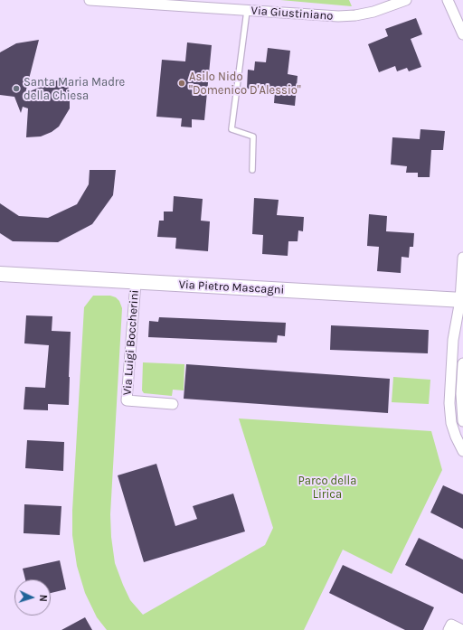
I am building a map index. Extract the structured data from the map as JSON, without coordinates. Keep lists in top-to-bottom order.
{
  "streets": {
    "street": ["Via Giustiniano", "Via Pietro Mascagni", "Via Luigi Boccherini"]
  },
  "crossings": [
    ["Via Pietro Mascagni", "Via Luigi Boccherini"]
  ],
  "parks": ["Parco della Lirica"],
  "places": ["Asilo Nido \"Domenico D'Alessio\"", "Santa Maria Madre della Chiesa"],
  "north": "right"
}
